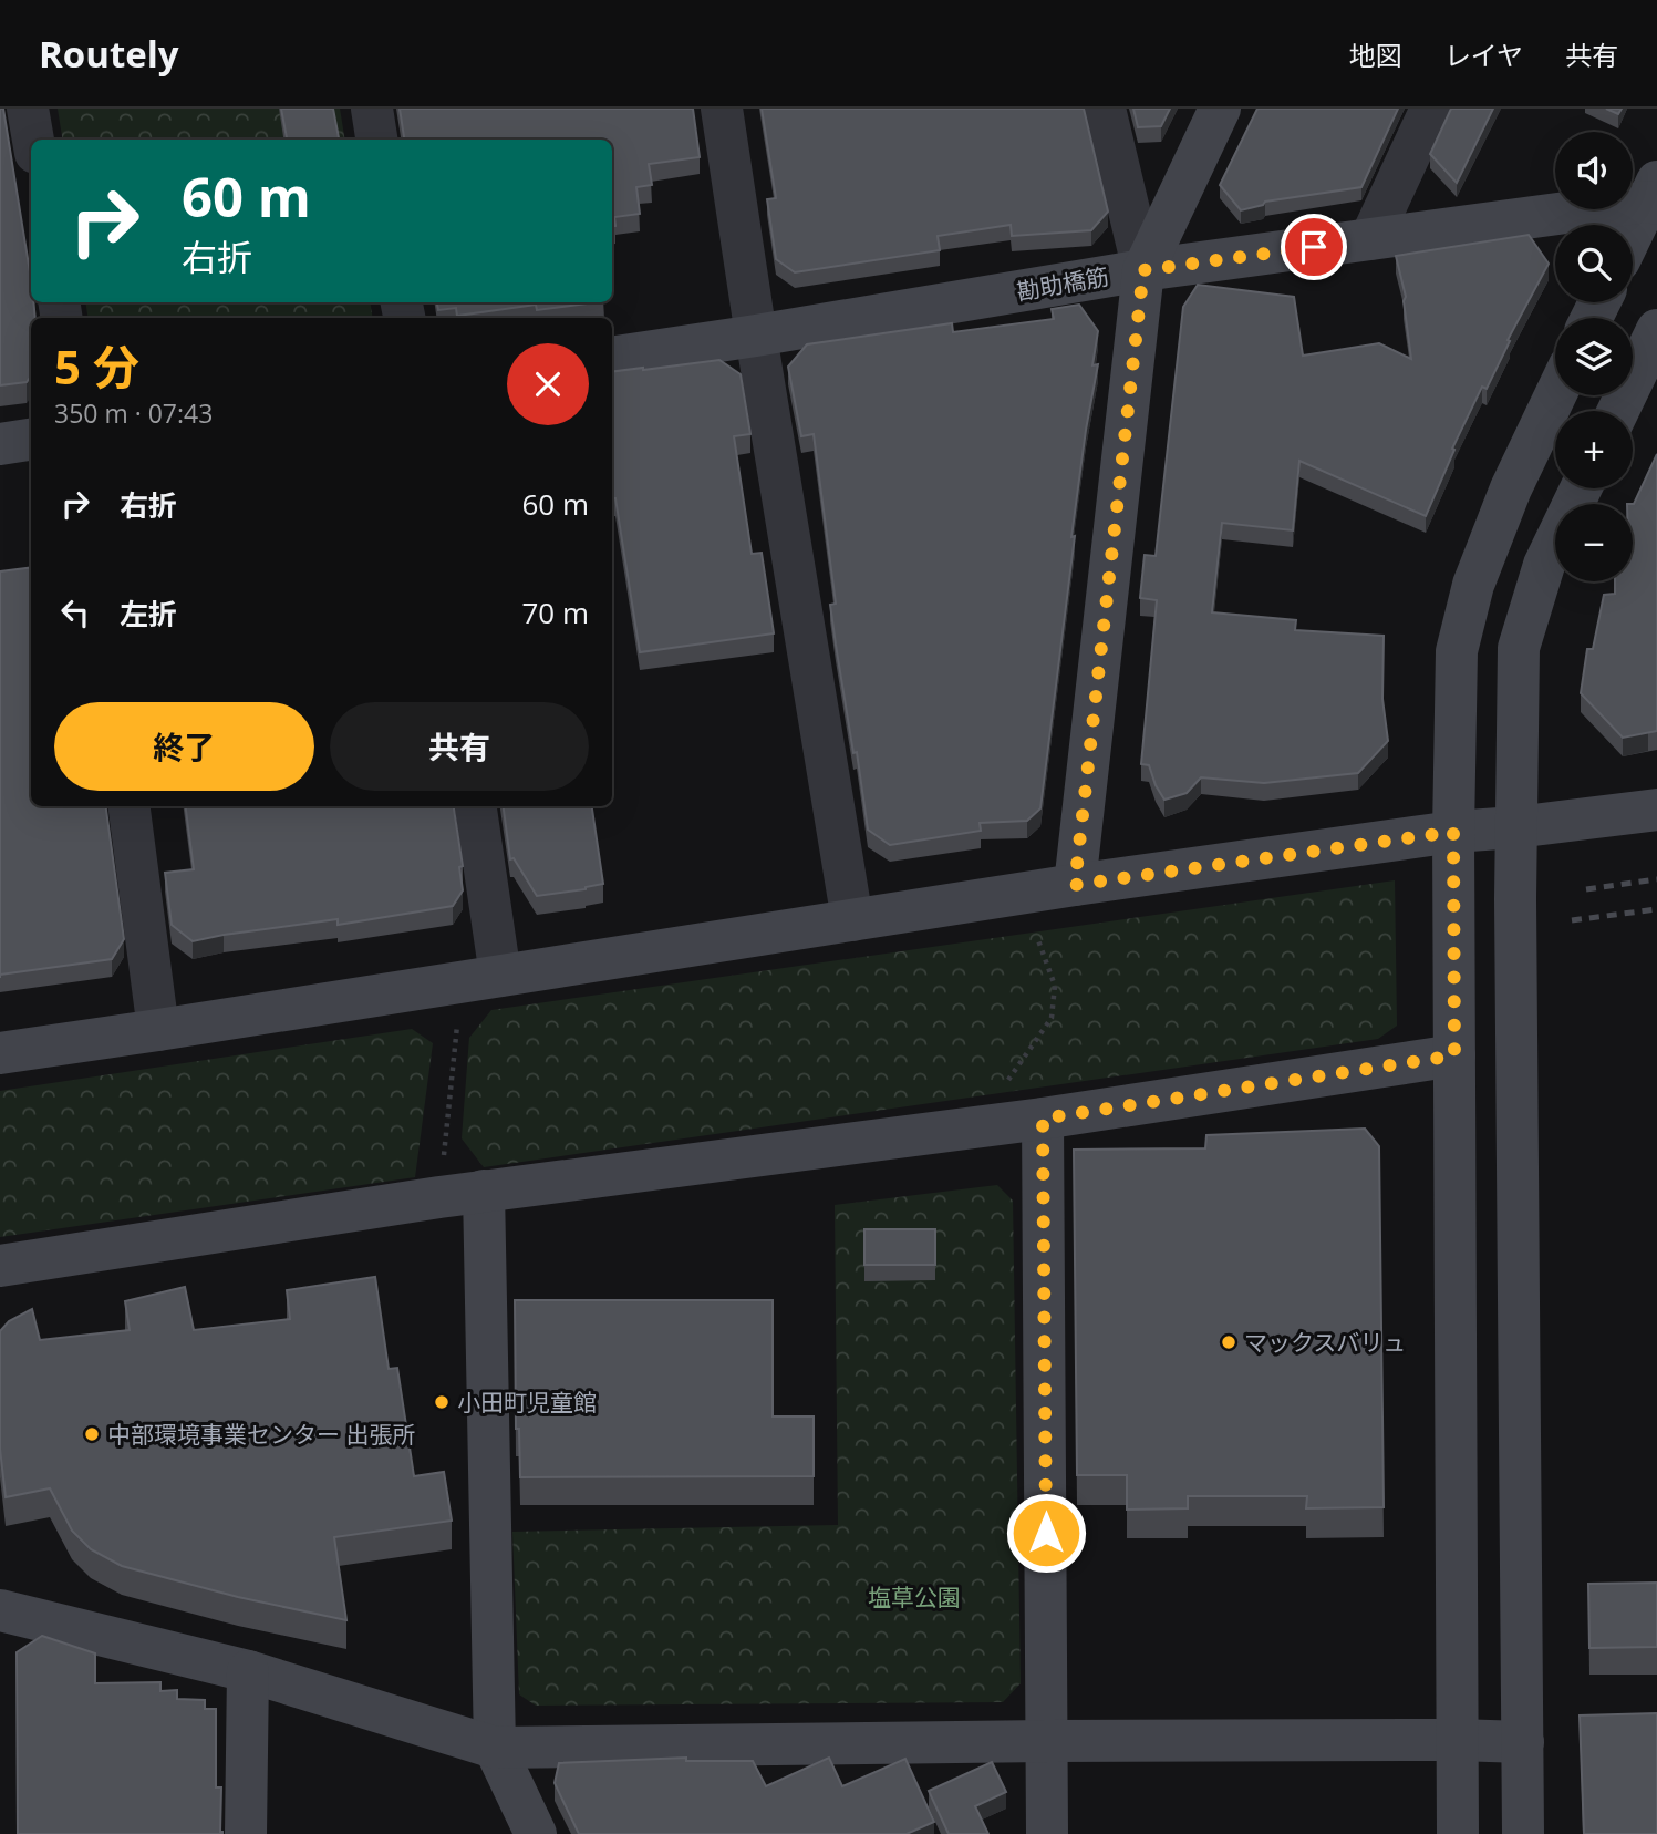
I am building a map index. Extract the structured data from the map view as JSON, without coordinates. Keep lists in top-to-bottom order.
{
  "streets": {
    "street": ["勘助橋筋"]
  },
  "parks": ["塩草公園"],
  "places": ["マックスバリュ", "小田町児童館", "中部環境事業センター 出張所"],
  "page": {
    "header": "Routely",
    "nav": ["地図", "レイヤ", "共有"],
    "map_buttons": ["+", "−"],
    "turn": ["60 m", "右折"],
    "heading": ["5 分", "350 m · 07:43"],
    "list": [
      {
        "name": "右折",
        "value": "60 m"
      },
      {
        "name": "左折",
        "value": "70 m"
      }
    ],
    "buttons": ["終了", "共有"]
  }
}
